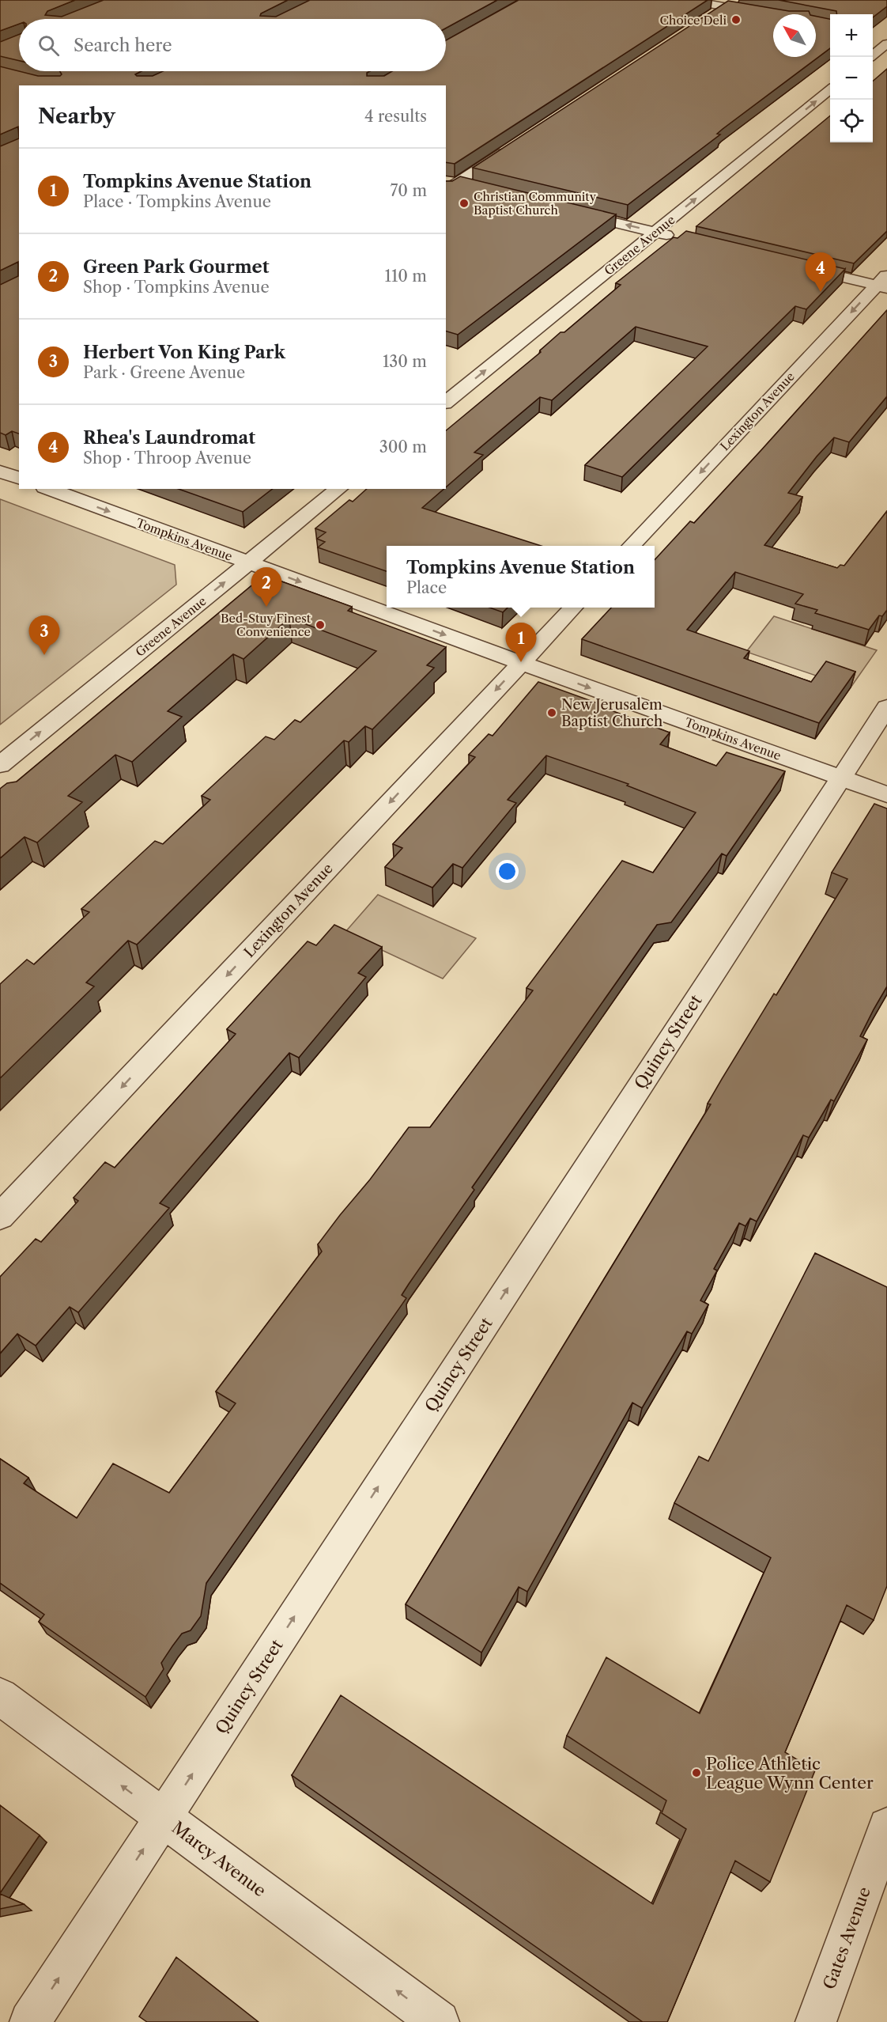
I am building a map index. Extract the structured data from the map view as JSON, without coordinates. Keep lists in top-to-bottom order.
{
  "streets": {
    "street": [
      "Greene Avenue",
      "Lexington Avenue",
      "Tompkins Avenue",
      "Quincy Street",
      "Marcy Avenue",
      "Gates Avenue"
    ]
  },
  "crossings": [
    ["Greene Avenue", "Tompkins Avenue"],
    ["Lexington Avenue", "Tompkins Avenue"],
    ["Tompkins Avenue", "Quincy Street"],
    ["Quincy Street", "Marcy Avenue"]
  ],
  "one_way": [
    "Greene Avenue",
    "Lexington Avenue",
    "Tompkins Avenue",
    "Quincy Street",
    "Marcy Avenue"
  ],
  "places": [
    "Choice Deli",
    "Christian Community Baptist Church",
    "Bed-Stuy Finest Convenience",
    "New Jerusalem Baptist Church",
    "Police Athletic League Wynn Center"
  ],
  "north": "top left",
  "page": {
    "map_buttons": ["+", "−"],
    "search": "Search here",
    "heading": ["Nearby", "4 results"],
    "list": [
      {
        "mark": "1",
        "name": "Tompkins Avenue Station",
        "note": "Place · Tompkins Avenue",
        "value": "70 m"
      },
      {
        "mark": "2",
        "name": "Green Park Gourmet",
        "note": "Shop · Tompkins Avenue",
        "value": "110 m"
      },
      {
        "mark": "3",
        "name": "Herbert Von King Park",
        "note": "Park · Greene Avenue",
        "value": "130 m"
      },
      {
        "mark": "4",
        "name": "Rhea's Laundromat",
        "note": "Shop · Throop Avenue",
        "value": "300 m"
      }
    ],
    "pins": [
      "4",
      "2",
      "3",
      "1"
    ],
    "popup": ["Tompkins Avenue Station", "Place"]
  }
}
